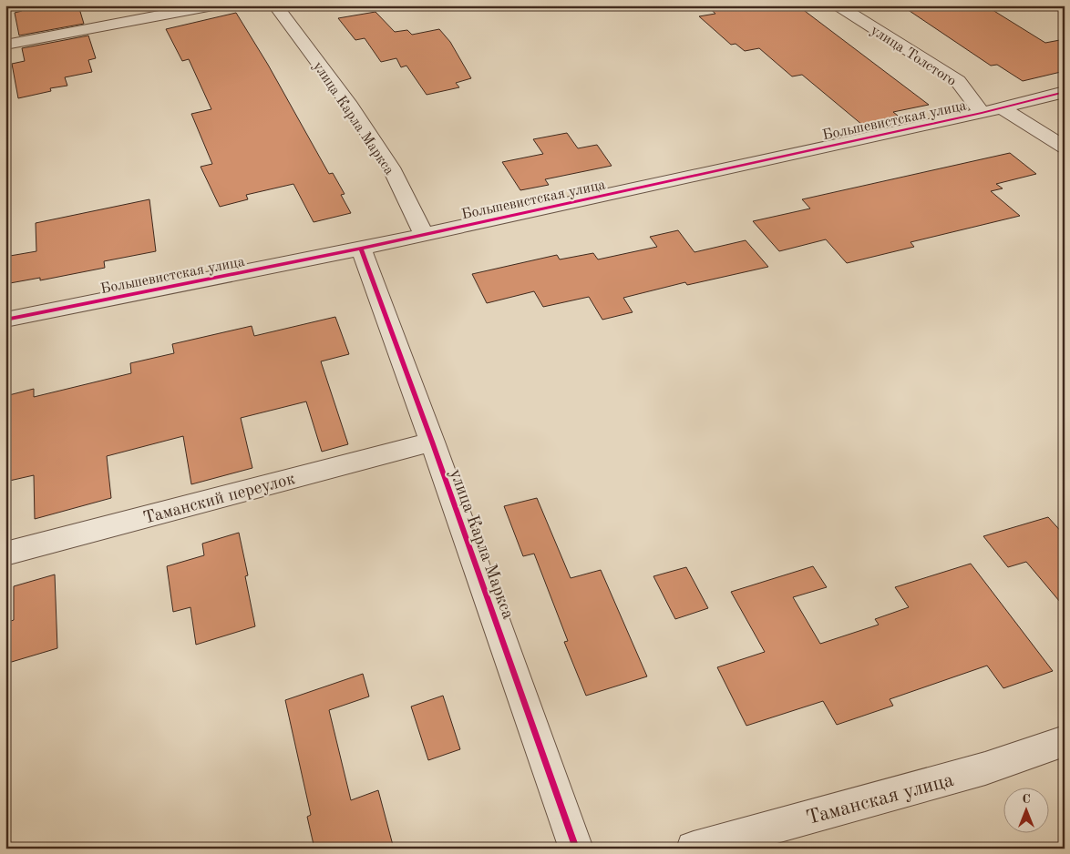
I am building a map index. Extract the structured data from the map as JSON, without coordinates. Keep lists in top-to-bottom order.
{
  "streets": {
    "street": [
      "улица Толстого",
      "улица Карла Маркса",
      "Большевистская улица",
      "Таманский переулок",
      "Таманская улица"
    ]
  },
  "crossings": [
    ["улица Толстого", "Большевистская улица"],
    ["улица Карла Маркса", "Большевистская улица"],
    ["улица Карла Маркса", "Таманский переулок"]
  ],
  "north": "top"
}
